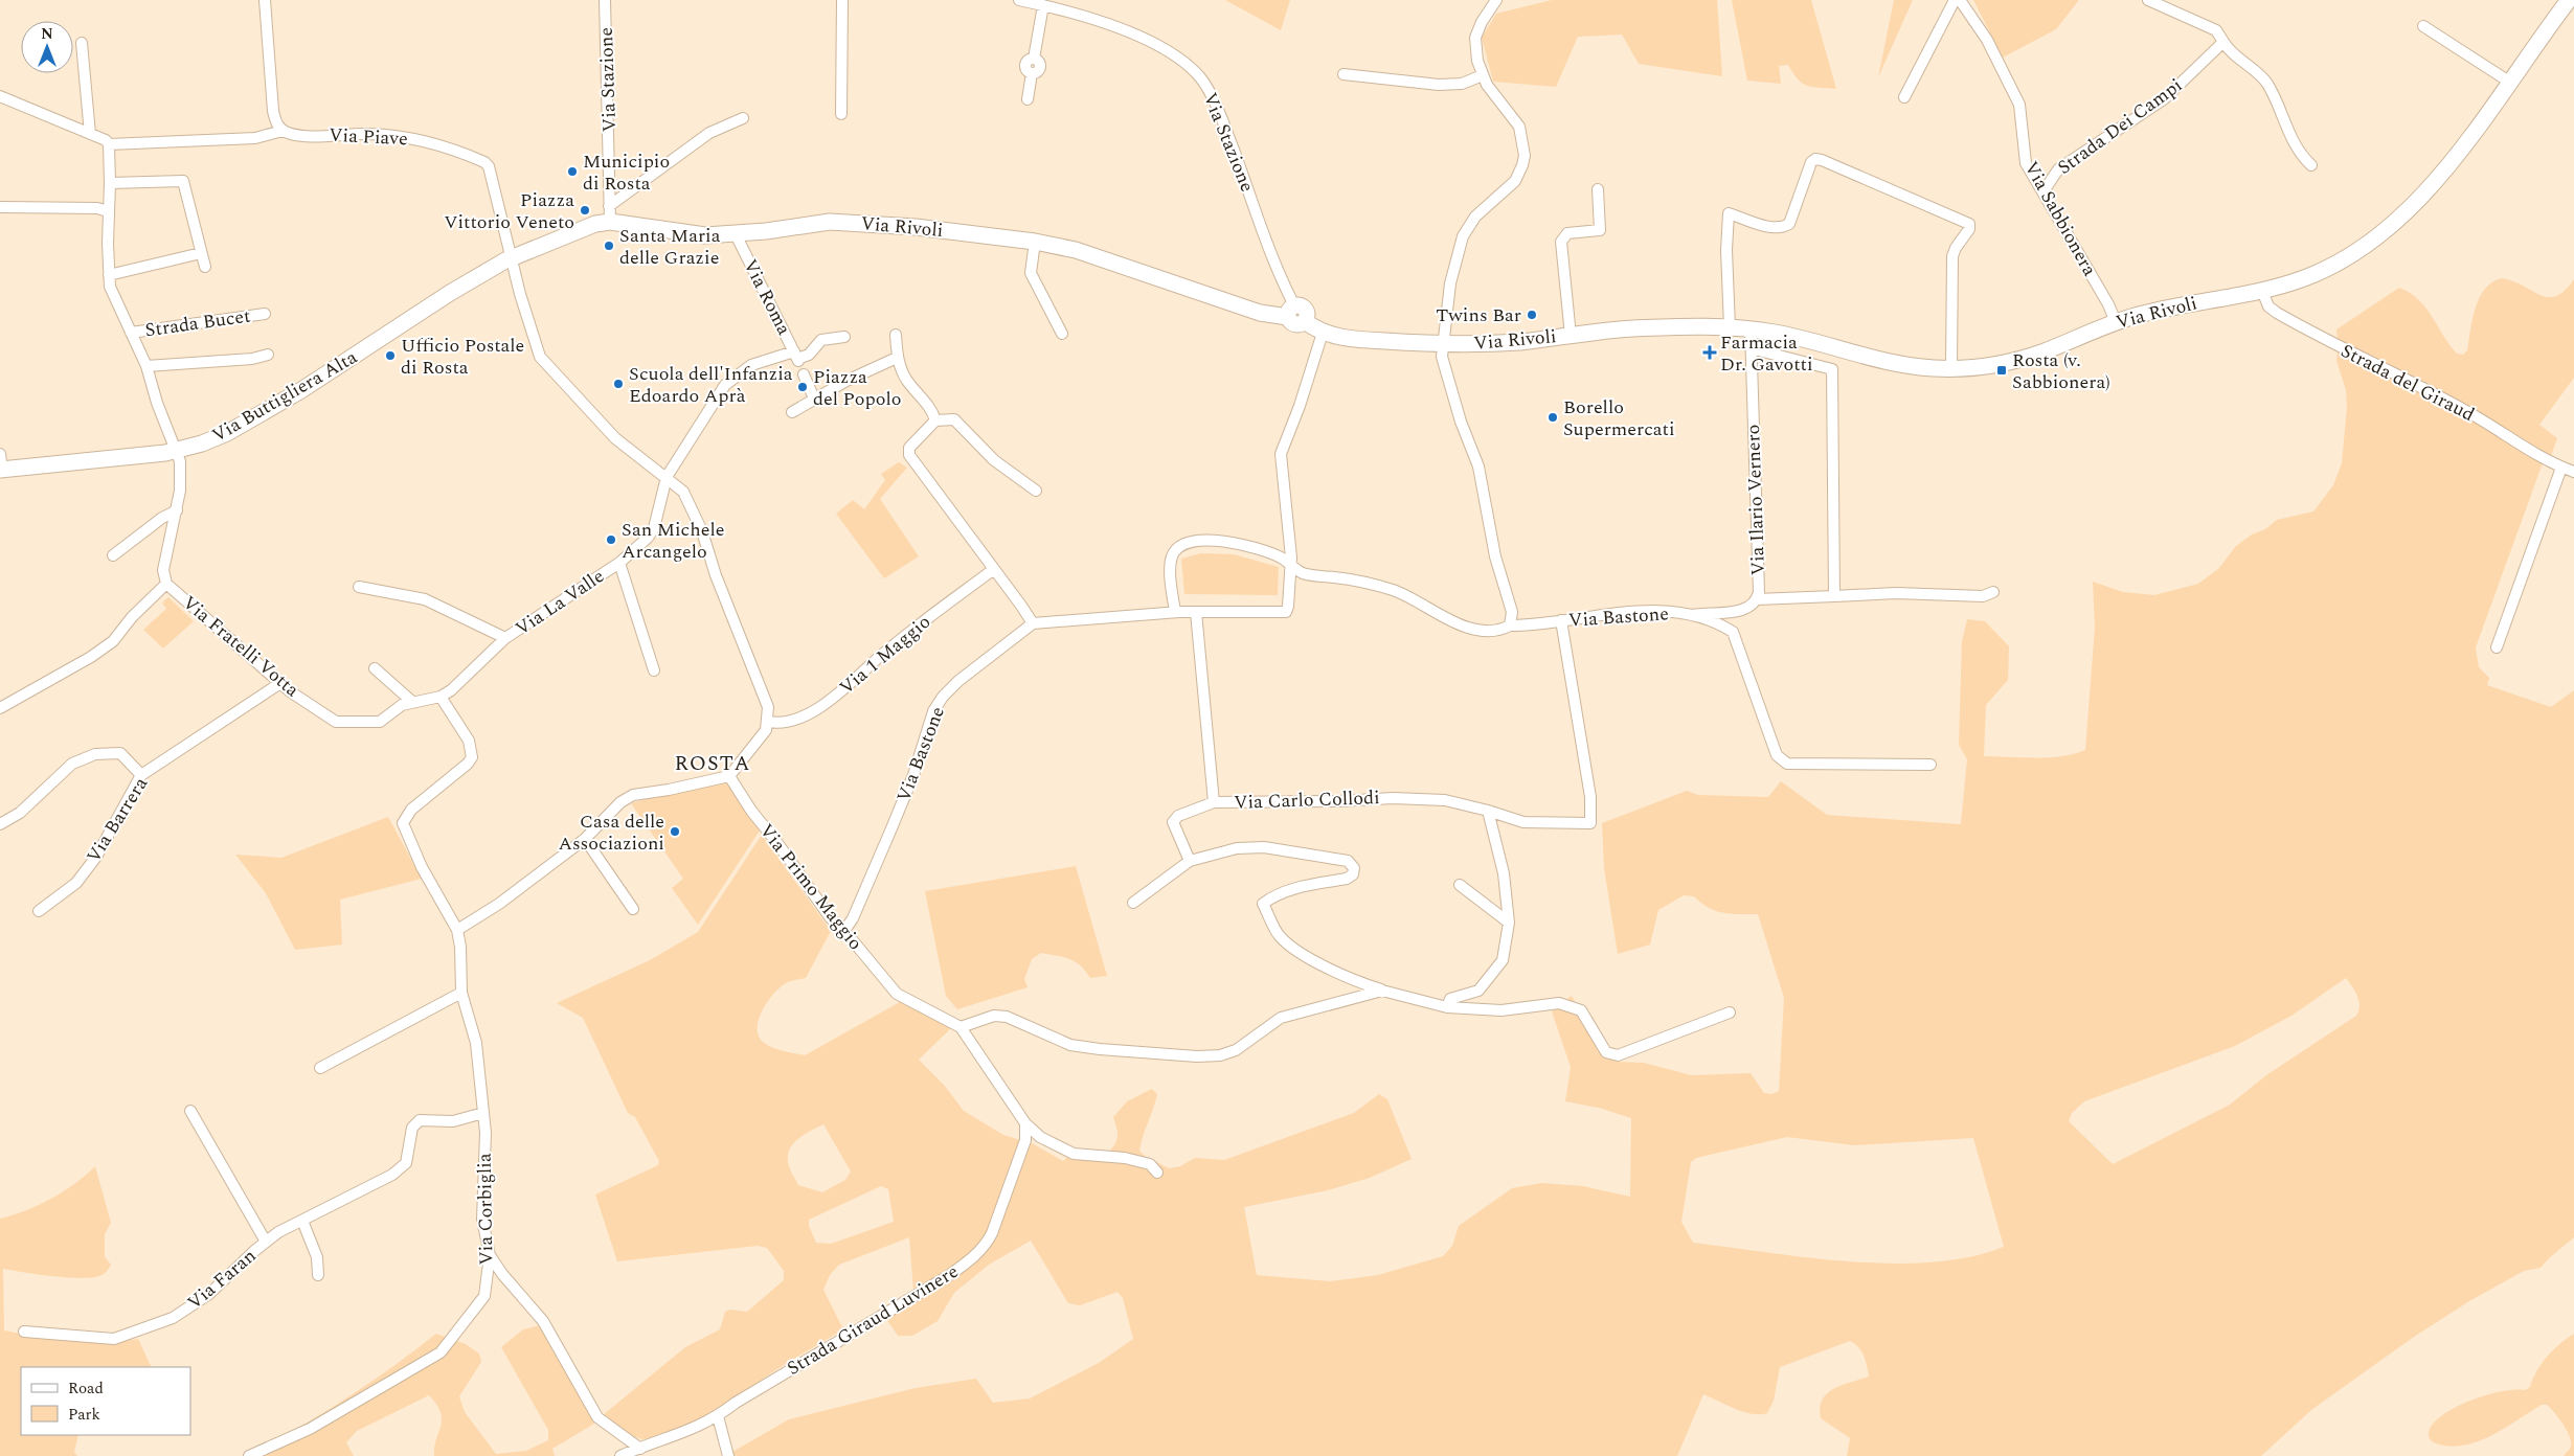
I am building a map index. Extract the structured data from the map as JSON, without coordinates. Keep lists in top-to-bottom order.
{
  "streets": {
    "street": [
      "Via Stazione",
      "Strada Dei Campi",
      "Via Piave",
      "Via Sabbionera",
      "Via Rivoli",
      "Via Roma",
      "Strada Bucet",
      "Strada del Giraud",
      "Via Buttigliera Alta",
      "Via Ilario Vernero",
      "Via La Valle",
      "Via Bastone",
      "Via Fratelli Votta",
      "Via 1 Maggio",
      "Via Carlo Collodi",
      "Via Barrera",
      "Via Primo Maggio",
      "Via Corbiglia",
      "Via Faran",
      "Strada Giraud Luvinere"
    ]
  },
  "crossings": [
    ["Via Stazione", "Via Rivoli"],
    ["Strada Dei Campi", "Via Sabbionera"],
    ["Via Piave", "Via Rivoli"],
    ["Via Piave", "Via Buttigliera Alta"],
    ["Via Sabbionera", "Via Rivoli"],
    ["Via Rivoli", "Via Roma"],
    ["Via Rivoli", "Strada del Giraud"],
    ["Via Rivoli", "Via Buttigliera Alta"],
    ["Via Rivoli", "Via Ilario Vernero"],
    ["Strada Bucet", "Via Buttigliera Alta"],
    ["Strada Bucet", "Via Fratelli Votta"],
    ["Via Buttigliera Alta", "Via Fratelli Votta"],
    ["Via Ilario Vernero", "Via Bastone"],
    ["Via La Valle", "Via Fratelli Votta"],
    ["Via La Valle", "Via Corbiglia"],
    ["Via Bastone", "Via Carlo Collodi"],
    ["Via Bastone", "Via Primo Maggio"],
    ["Via Fratelli Votta", "Via Barrera"],
    ["Via Fratelli Votta", "Via Corbiglia"],
    ["Via Corbiglia", "Via Faran"]
  ],
  "districts": ["ROSTA"],
  "places": {
    "other": [
      "Municipio di Rosta",
      "Piazza Vittorio Veneto",
      "Santa Maria delle Grazie",
      "Twins Bar",
      "Ufficio Postale di Rosta",
      "Scuola dell'Infanzia Edoardo Aprà",
      "Piazza del Popolo",
      "Borello Supermercati",
      "San Michele Arcangelo",
      "Casa delle Associazioni"
    ],
    "health": ["Farmacia Dr. Gavotti"],
    "transit": ["Rosta (v. Sabbionera)"]
  },
  "legend": ["Road", "Park"],
  "north": "top"
}
